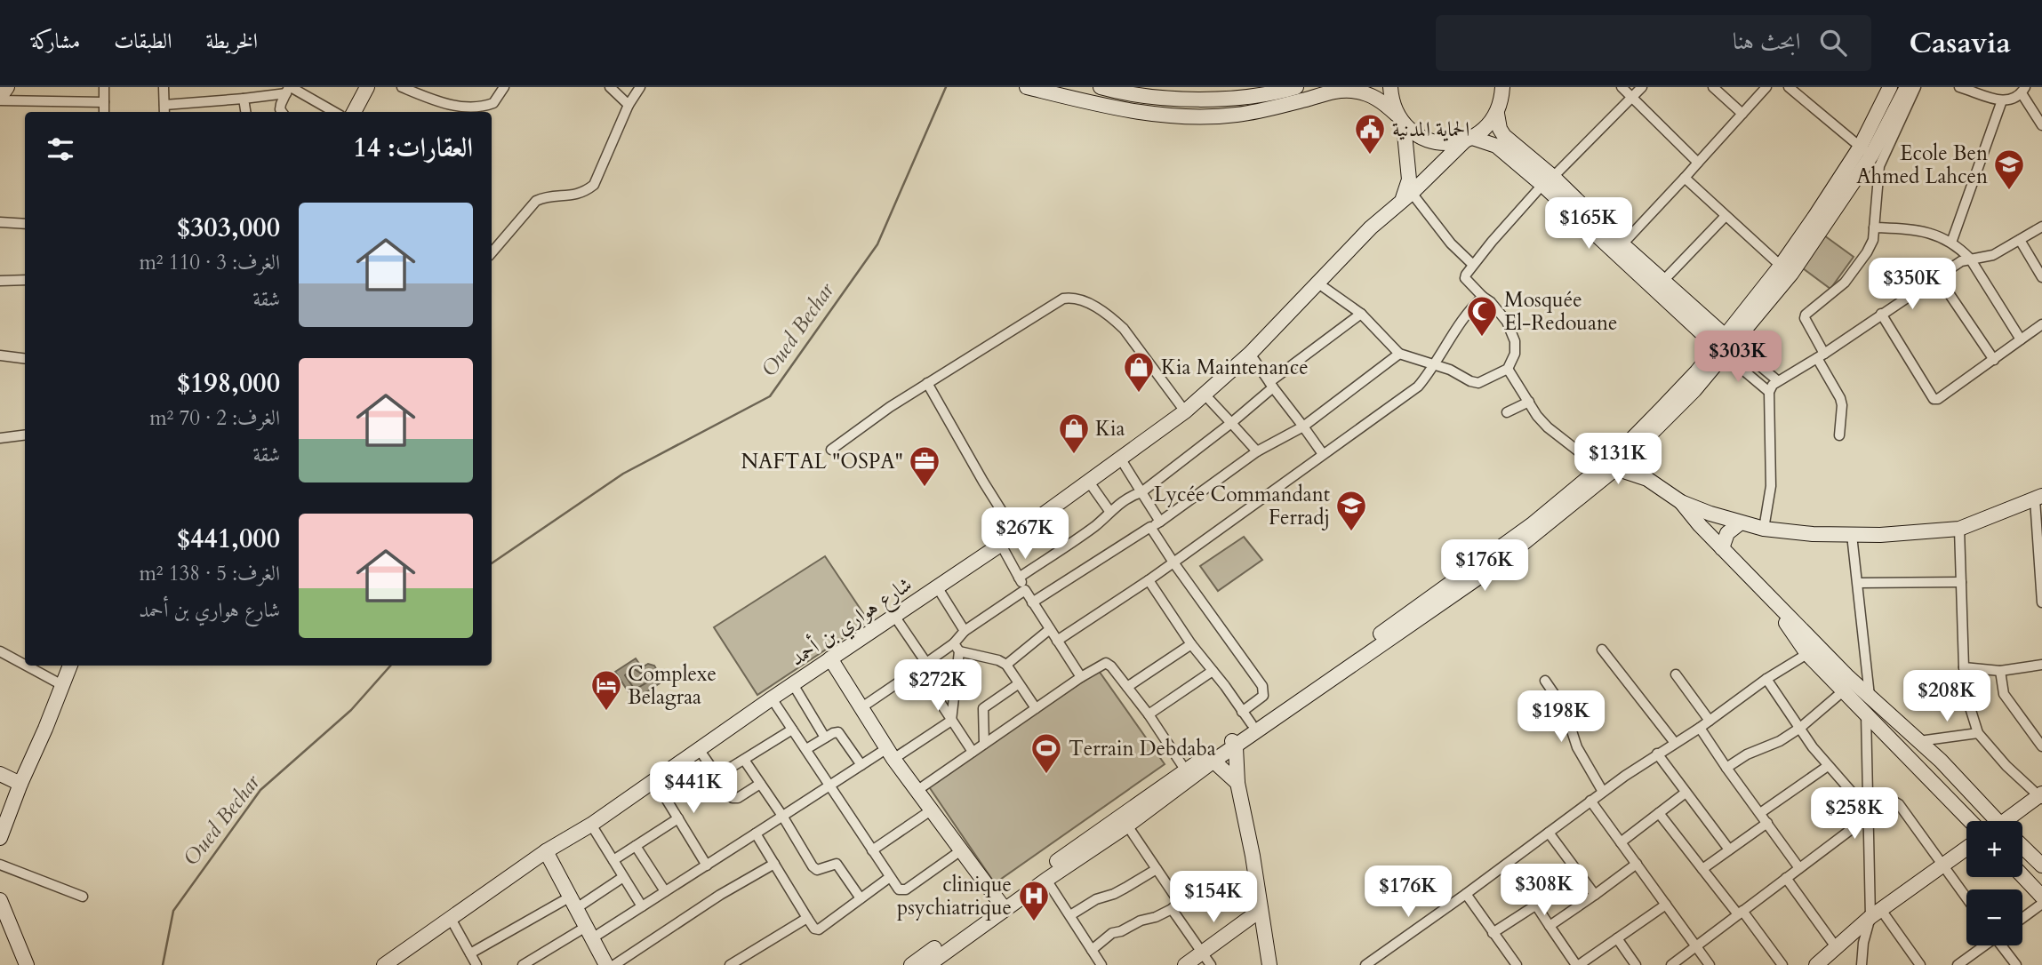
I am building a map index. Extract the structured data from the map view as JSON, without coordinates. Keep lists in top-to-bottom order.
{
  "streets": {
    "main road": ["شارع هواري بن أحمد"]
  },
  "water": ["Oued Bechar"],
  "places": {
    "public building": ["الحماية المدنية"],
    "school or university": ["Ecole Ben Ahmed Lahcen", "Lycée Commandant Ferradj"],
    "mosque": ["Mosquée El-Redouane"],
    "shop": ["Kia Maintenance", "Kia"],
    "office": ["NAFTAL \"OSPA\""],
    "hotel": ["Complexe Belagraa"],
    "sports": ["Terrain Debdaba"],
    "hospital": ["clinique psychiatrique"]
  },
  "page": {
    "header": "Casavia",
    "search": "ابحث هنا",
    "nav": ["الخريطة", "الطبقات", "مشاركة"],
    "heading": "العقارات: 14",
    "list": [
      {
        "name": "$303,000",
        "note": "الغرف: 3 · 110 m² · شقة"
      },
      {
        "name": "$198,000",
        "note": "الغرف: 2 · 70 m² · شقة"
      },
      {
        "name": "$441,000",
        "note": "الغرف: 5 · 138 m² · شارع هواري بن أحمد"
      }
    ],
    "price": [
      "$165K",
      "$350K",
      "$303K",
      "$131K",
      "$267K",
      "$176K",
      "$272K",
      "$208K",
      "$198K",
      "$441K",
      "$258K",
      "$308K",
      "$176K",
      "$154K"
    ],
    "map_buttons": ["+", "−"]
  }
}
